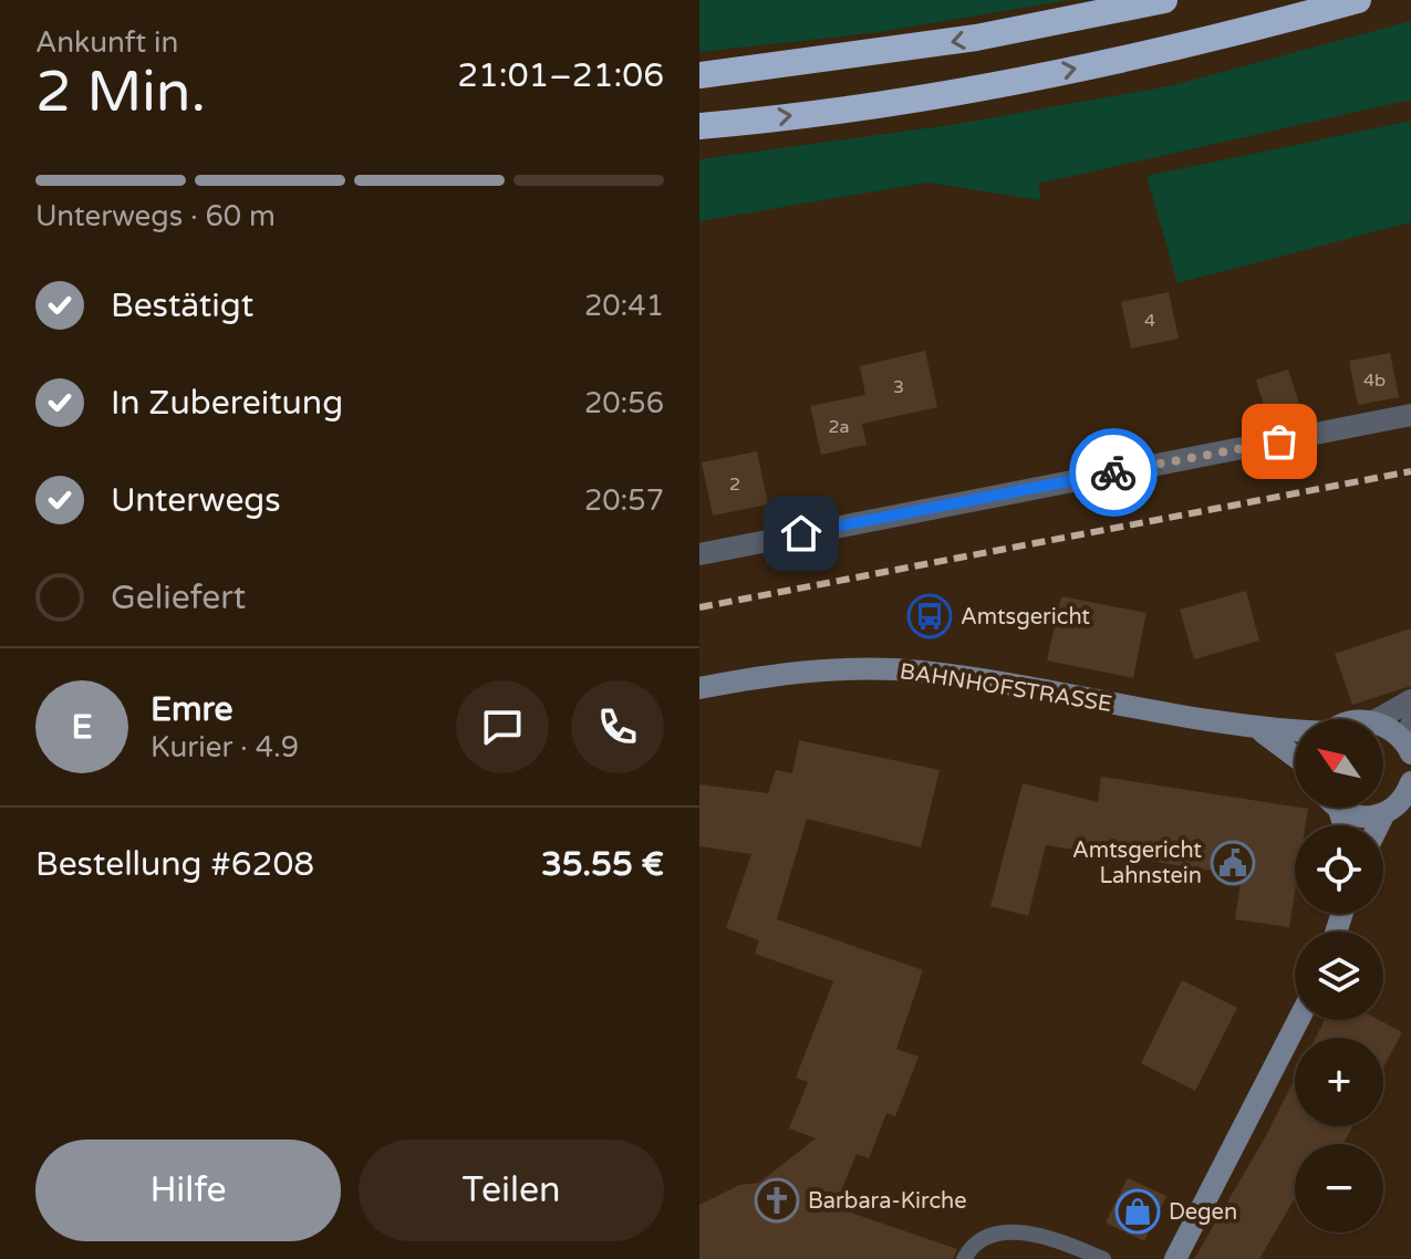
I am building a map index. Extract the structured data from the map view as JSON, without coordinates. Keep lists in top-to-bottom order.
{
  "streets": {
    "street": ["BAHNHOFSTRASSE"]
  },
  "places": {
    "bus stop": ["Amtsgericht"],
    "public building": ["Amtsgericht Lahnstein"],
    "church": ["Barbara-Kirche"],
    "shop": ["Degen"]
  },
  "house_numbers": [
    "4",
    "4b",
    "3",
    "2a",
    "2"
  ],
  "north": "top left",
  "page": {
    "heading": ["2 Min.", "Ankunft in", "21:01–21:06"],
    "panel": [
      "Emre",
      "Kurier · 4.9",
      "Bestellung #6208",
      "35.55 €"
    ],
    "bar": "Unterwegs · 60 m",
    "list": [
      ["Bestätigt", "20:41"],
      ["In Zubereitung", "20:56"],
      ["Unterwegs", "20:57"],
      "Geliefert"
    ],
    "round": "E",
    "map_buttons": ["+", "−"],
    "buttons": ["Hilfe", "Teilen"]
  }
}
